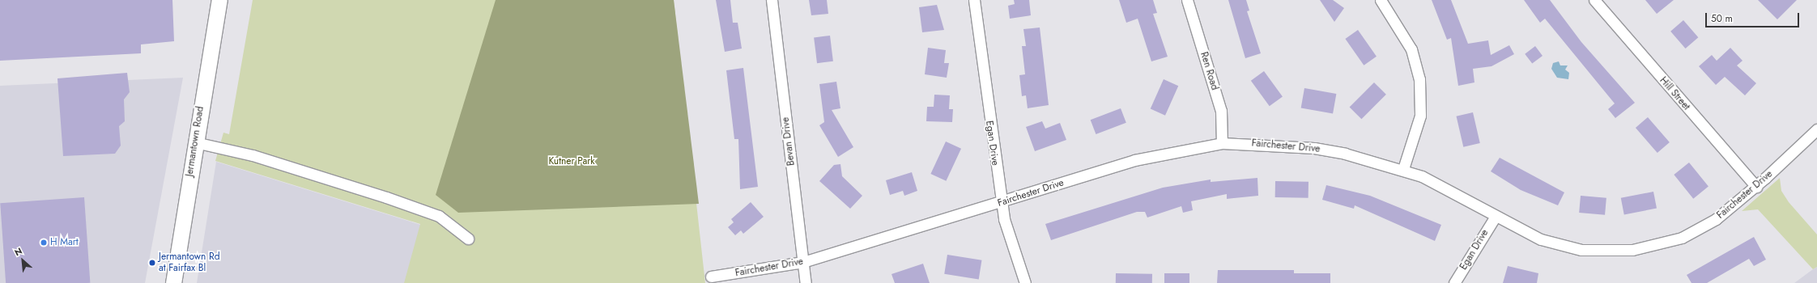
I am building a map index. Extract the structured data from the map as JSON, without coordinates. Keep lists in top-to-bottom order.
{
  "streets": {
    "main road": ["Jermantown Road"],
    "street": [
      "Ren Road",
      "Hill Street",
      "Bevan Drive",
      "Egan Drive",
      "Fairchester Drive"
    ]
  },
  "crossings": [
    ["Ren Road", "Fairchester Drive"],
    ["Hill Street", "Fairchester Drive"],
    ["Bevan Drive", "Fairchester Drive"],
    ["Egan Drive", "Fairchester Drive"]
  ],
  "parks": ["Kutner Park"],
  "places": ["H Mart", "Jermantown Rd at Fairfax Bl"],
  "scale_bar": "50 m",
  "north": "top left"
}
